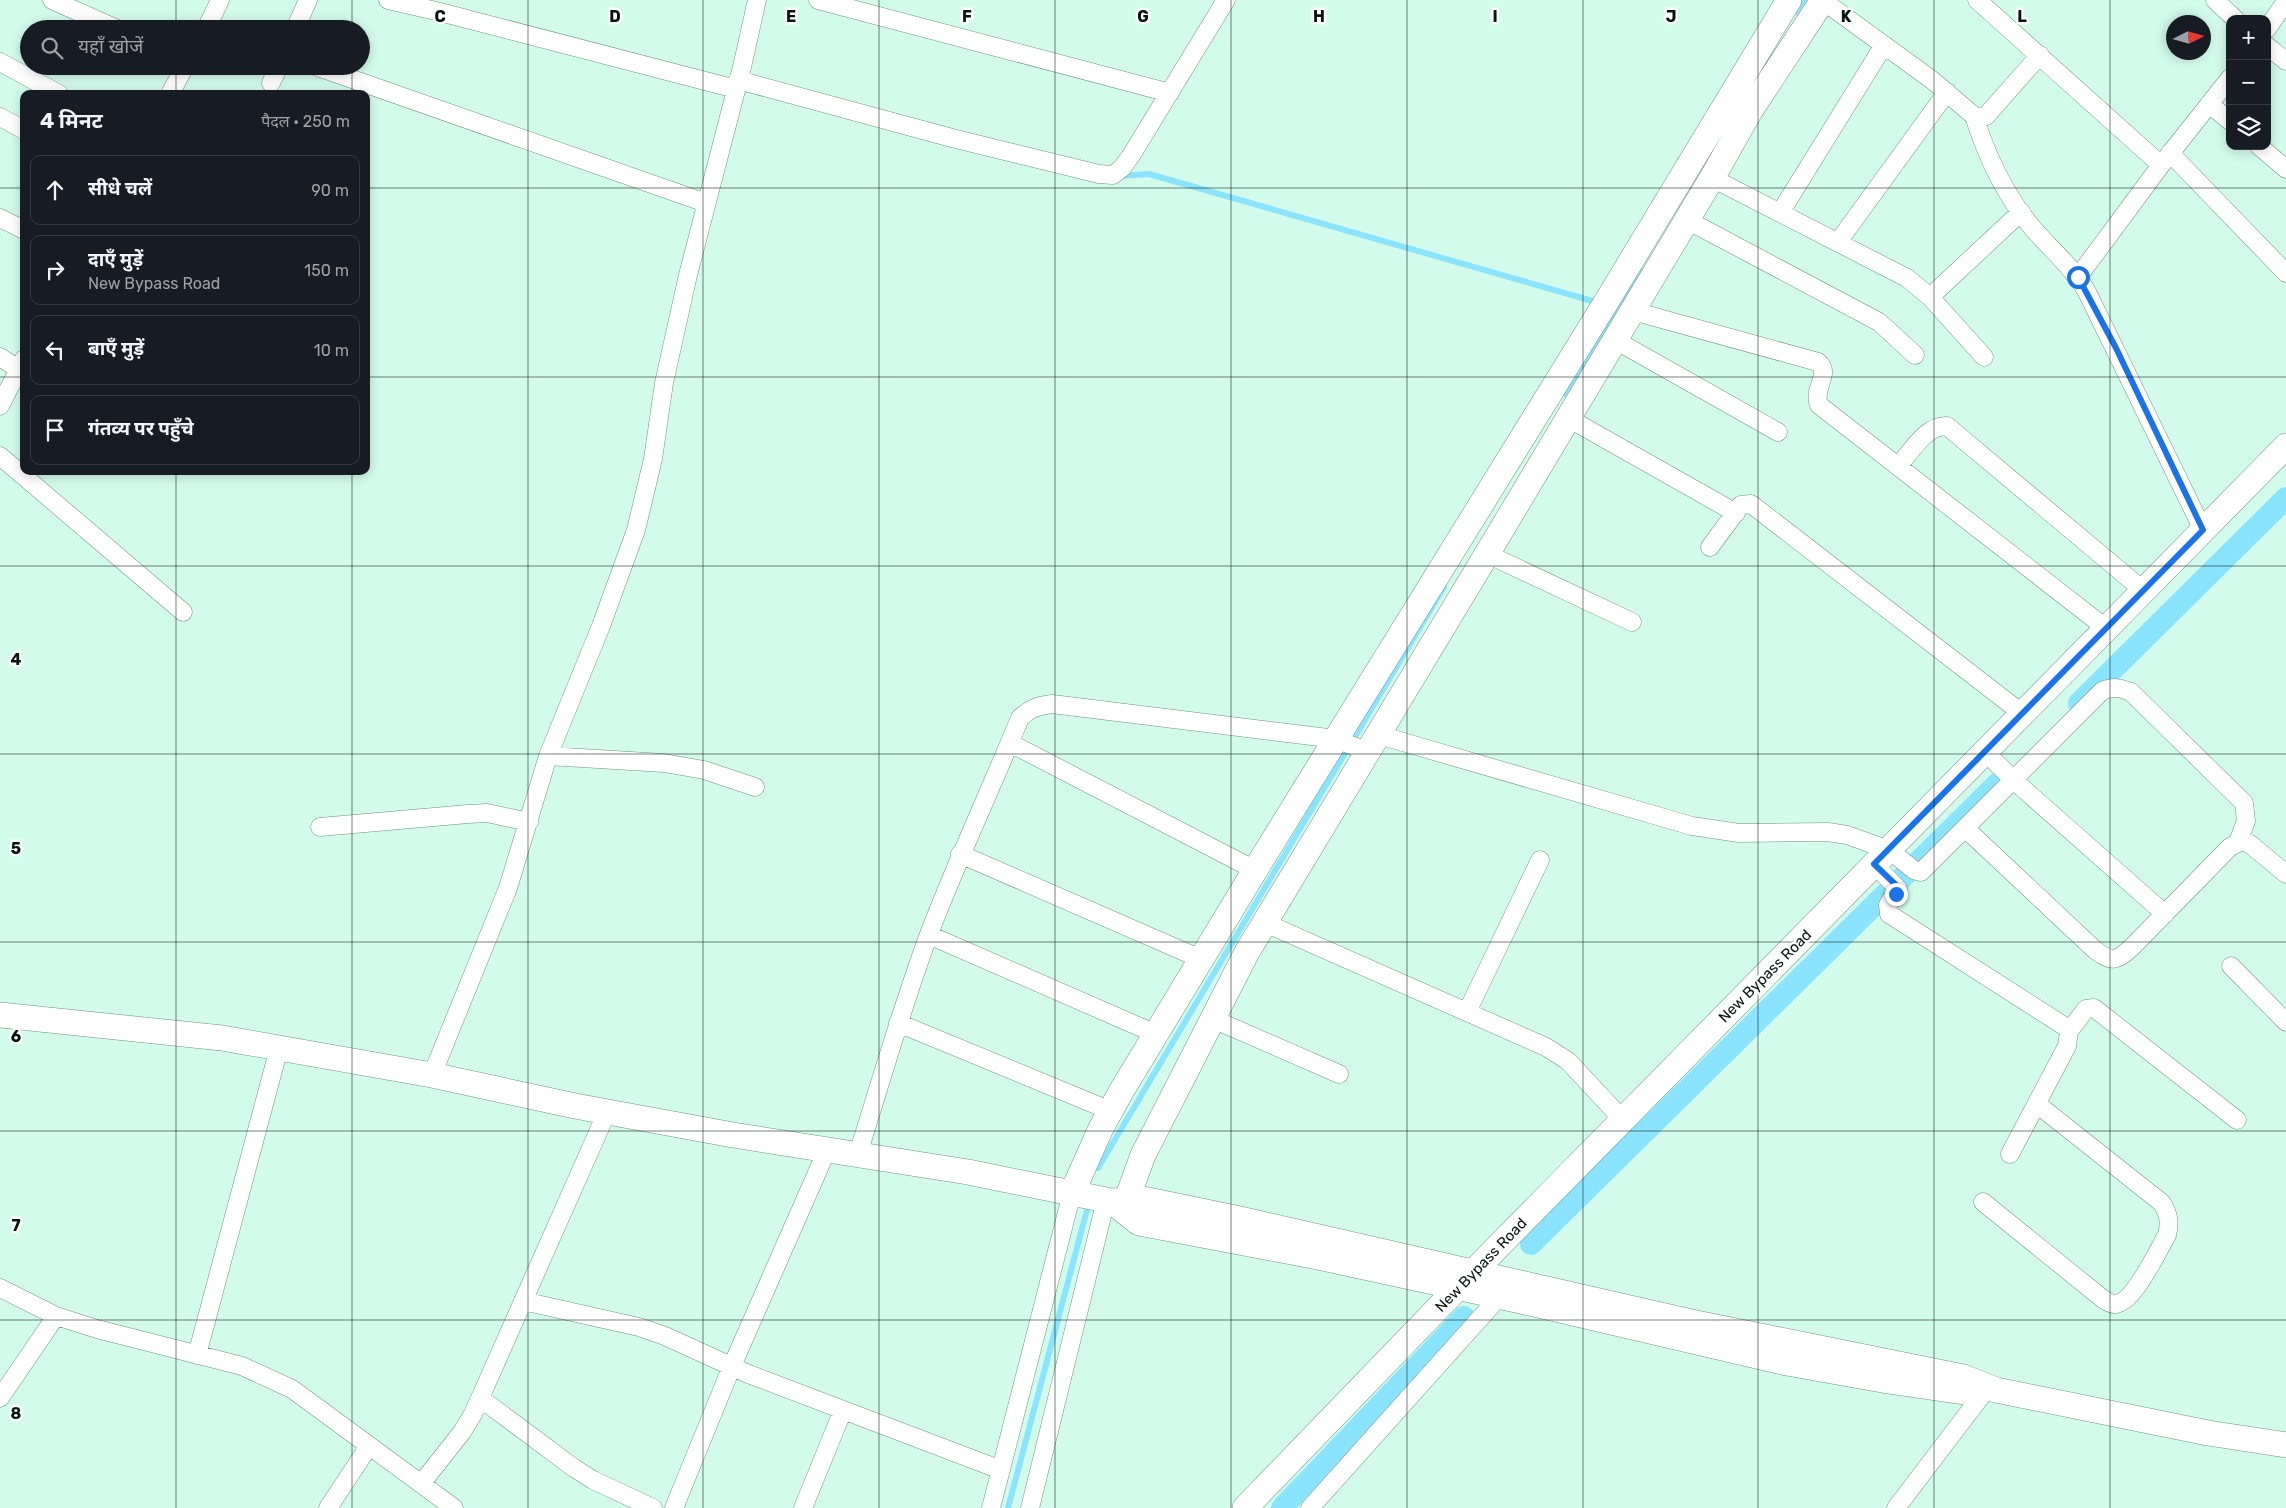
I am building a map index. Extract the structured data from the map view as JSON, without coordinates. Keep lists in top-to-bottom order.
{
  "streets": {
    "street": ["New Bypass Road"]
  },
  "north": "right",
  "page": {
    "map_buttons": ["+", "−"],
    "search": "यहाँ खोजें",
    "heading": ["4 मिनट", "पैदल · 250 m"],
    "list": [
      ["सीधे चलें", "90 m"],
      ["दाएँ मुड़ें", "New Bypass Road", "150 m"],
      ["बाएँ मुड़ें", "10 m"],
      "गंतव्य पर पहुँचे"
    ]
  },
  "grid": {
    "columns": [
      "C",
      "D",
      "E",
      "F",
      "G",
      "H",
      "I",
      "J",
      "K",
      "L"
    ],
    "rows": [
      "4",
      "5",
      "6",
      "7",
      "8"
    ]
  }
}
